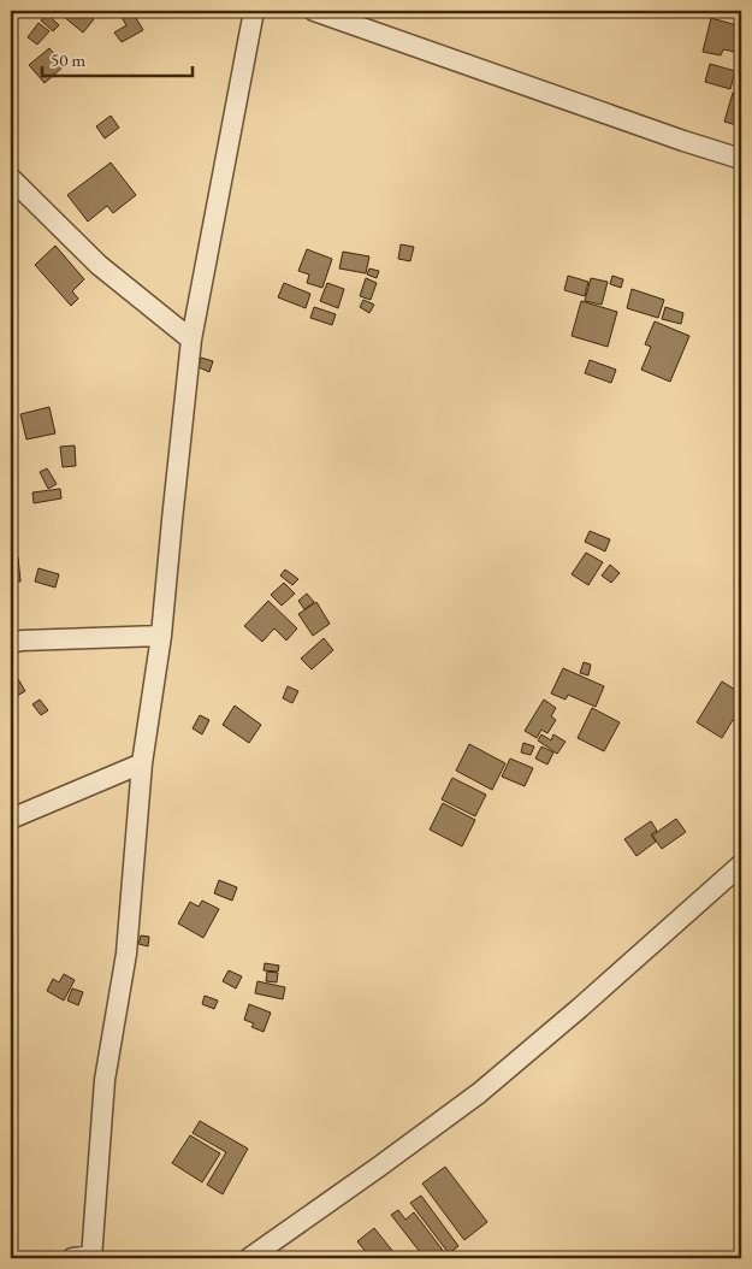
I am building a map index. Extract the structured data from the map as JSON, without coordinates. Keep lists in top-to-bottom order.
{
  "scale_bar": "50 m"
}
